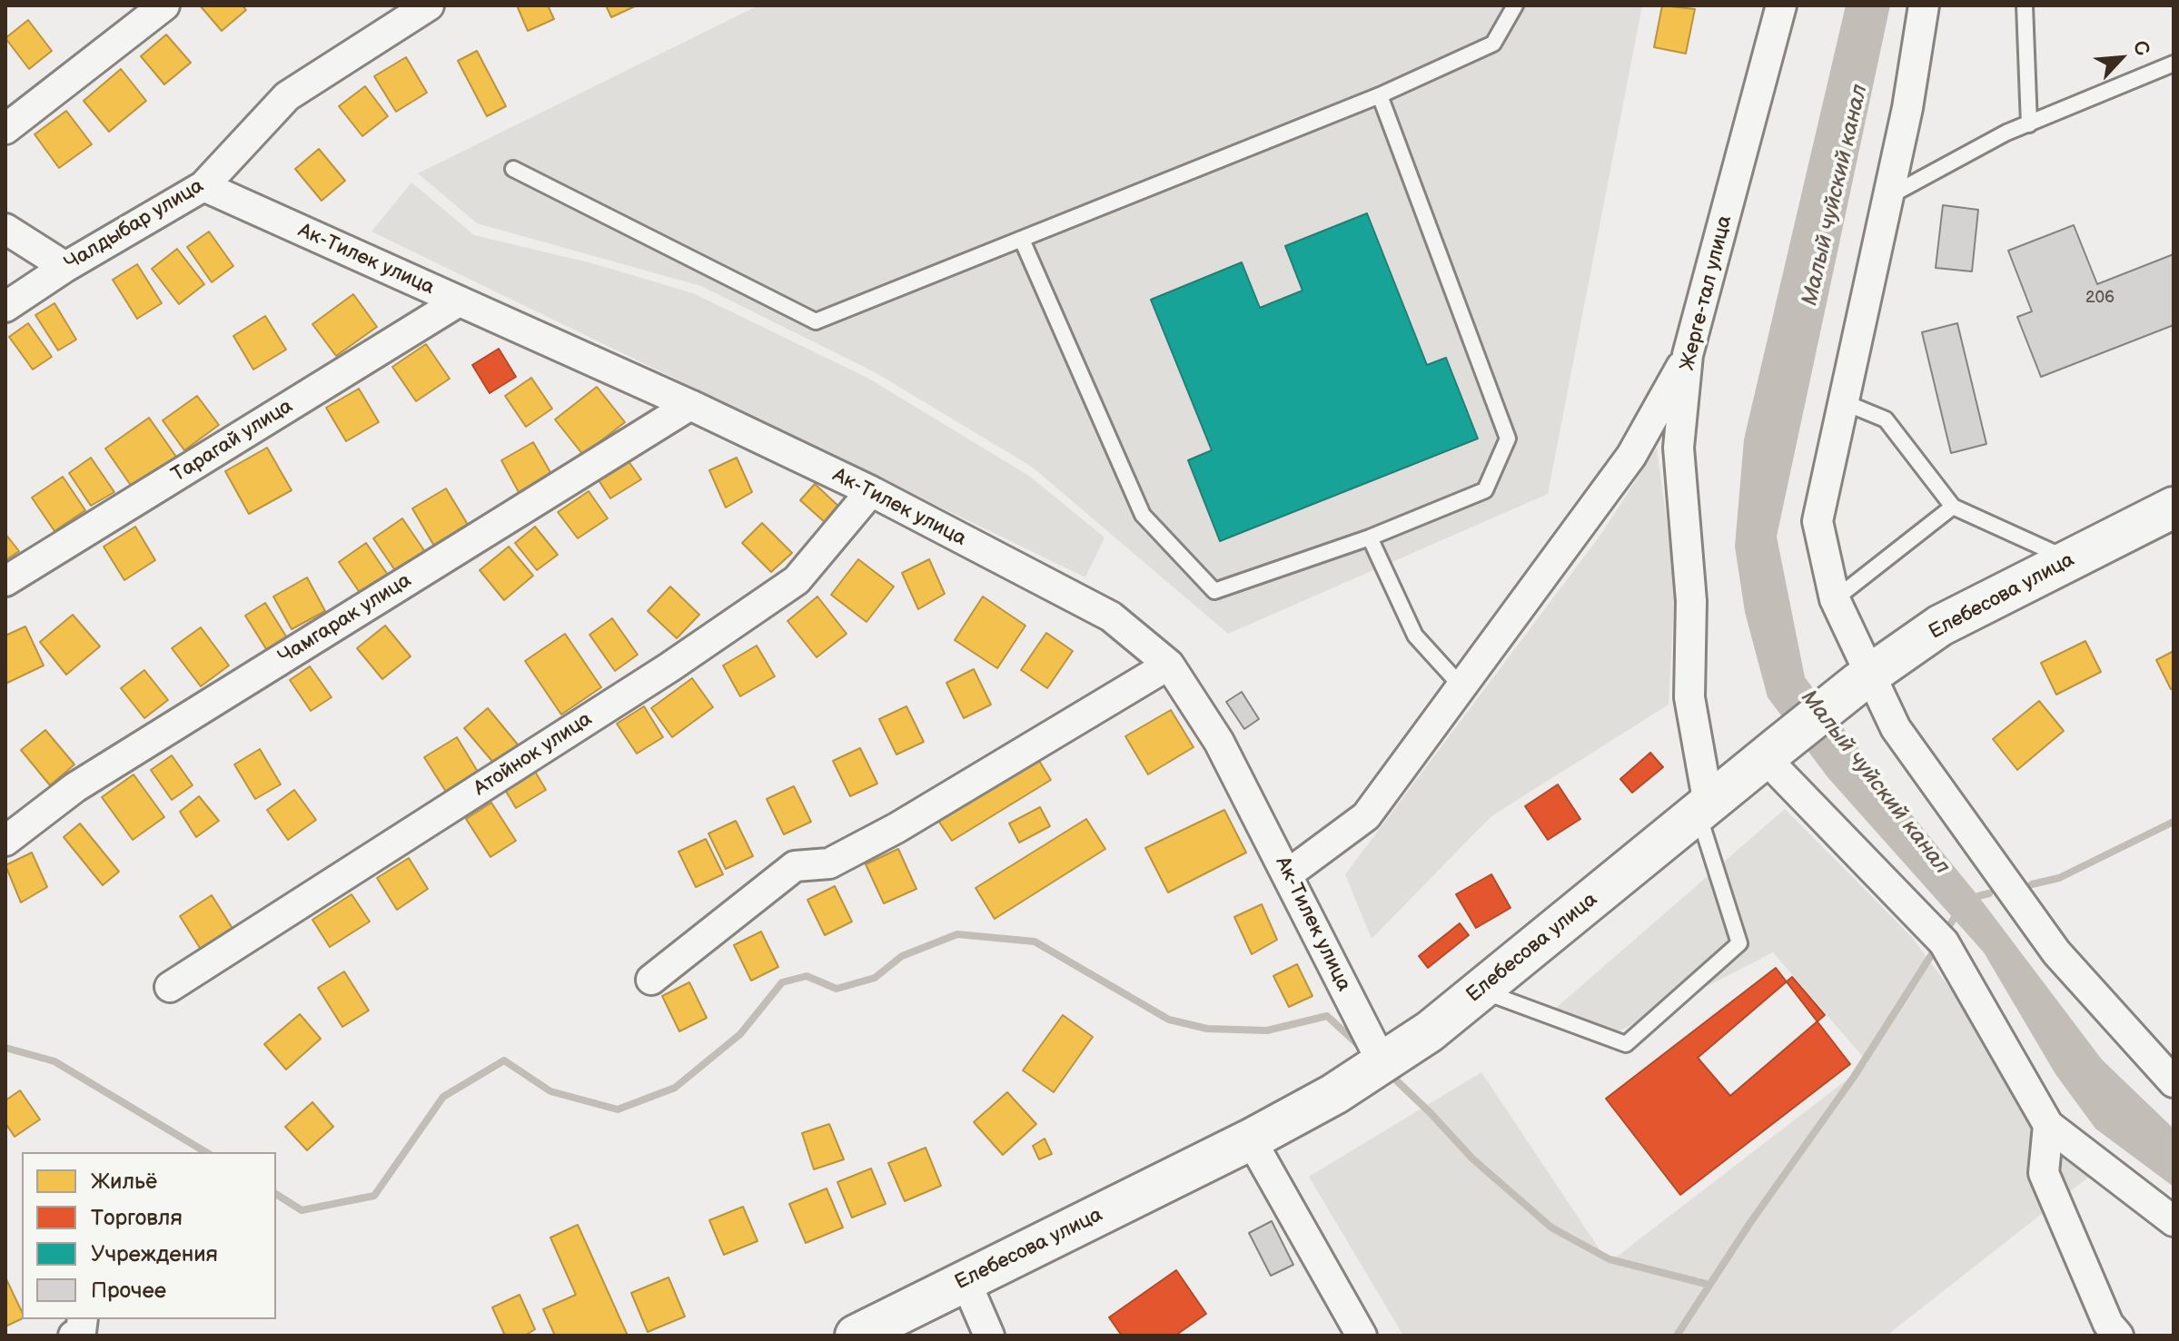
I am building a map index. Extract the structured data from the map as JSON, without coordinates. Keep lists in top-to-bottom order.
{
  "streets": {
    "main road": ["Елебесова улица"],
    "street": [
      "Чалдыбар улица",
      "Ак-Тилек улица",
      "Жерге-тал улица",
      "Тарагай улица",
      "Чамгарак улица",
      "Атойнок улица"
    ]
  },
  "crossings": [
    ["Чалдыбар улица", "Ак-Тилек улица"],
    ["Ак-Тилек улица", "Тарагай улица"],
    ["Ак-Тилек улица", "Елебесова улица"],
    ["Ак-Тилек улица", "Чамгарак улица"],
    ["Ак-Тилек улица", "Атойнок улица"],
    ["Жерге-тал улица", "Елебесова улица"]
  ],
  "water": ["Малый чуйский канал"],
  "house_numbers": ["206"],
  "legend": [
    "Жильё",
    "Торговля",
    "Учреждения",
    "Прочее"
  ],
  "north": "top right"
}
